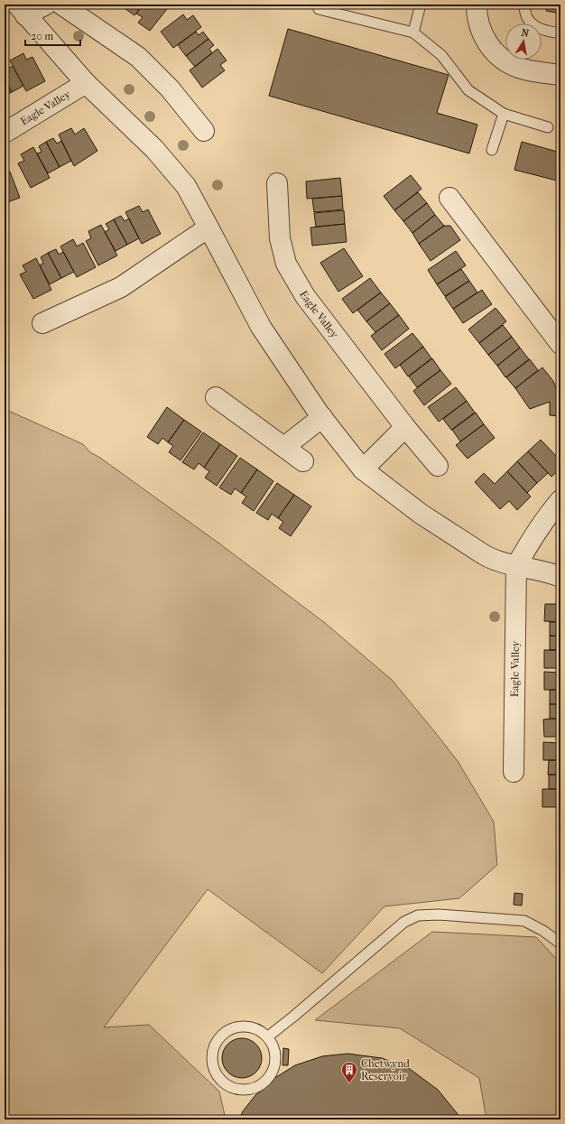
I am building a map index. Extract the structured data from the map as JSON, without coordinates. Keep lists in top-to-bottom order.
{
  "streets": {
    "street": ["Eagle Valley"]
  },
  "places": {
    "building": ["Chetwynd Reservoir"]
  },
  "scale_bar": "20 m",
  "north": "top"
}
